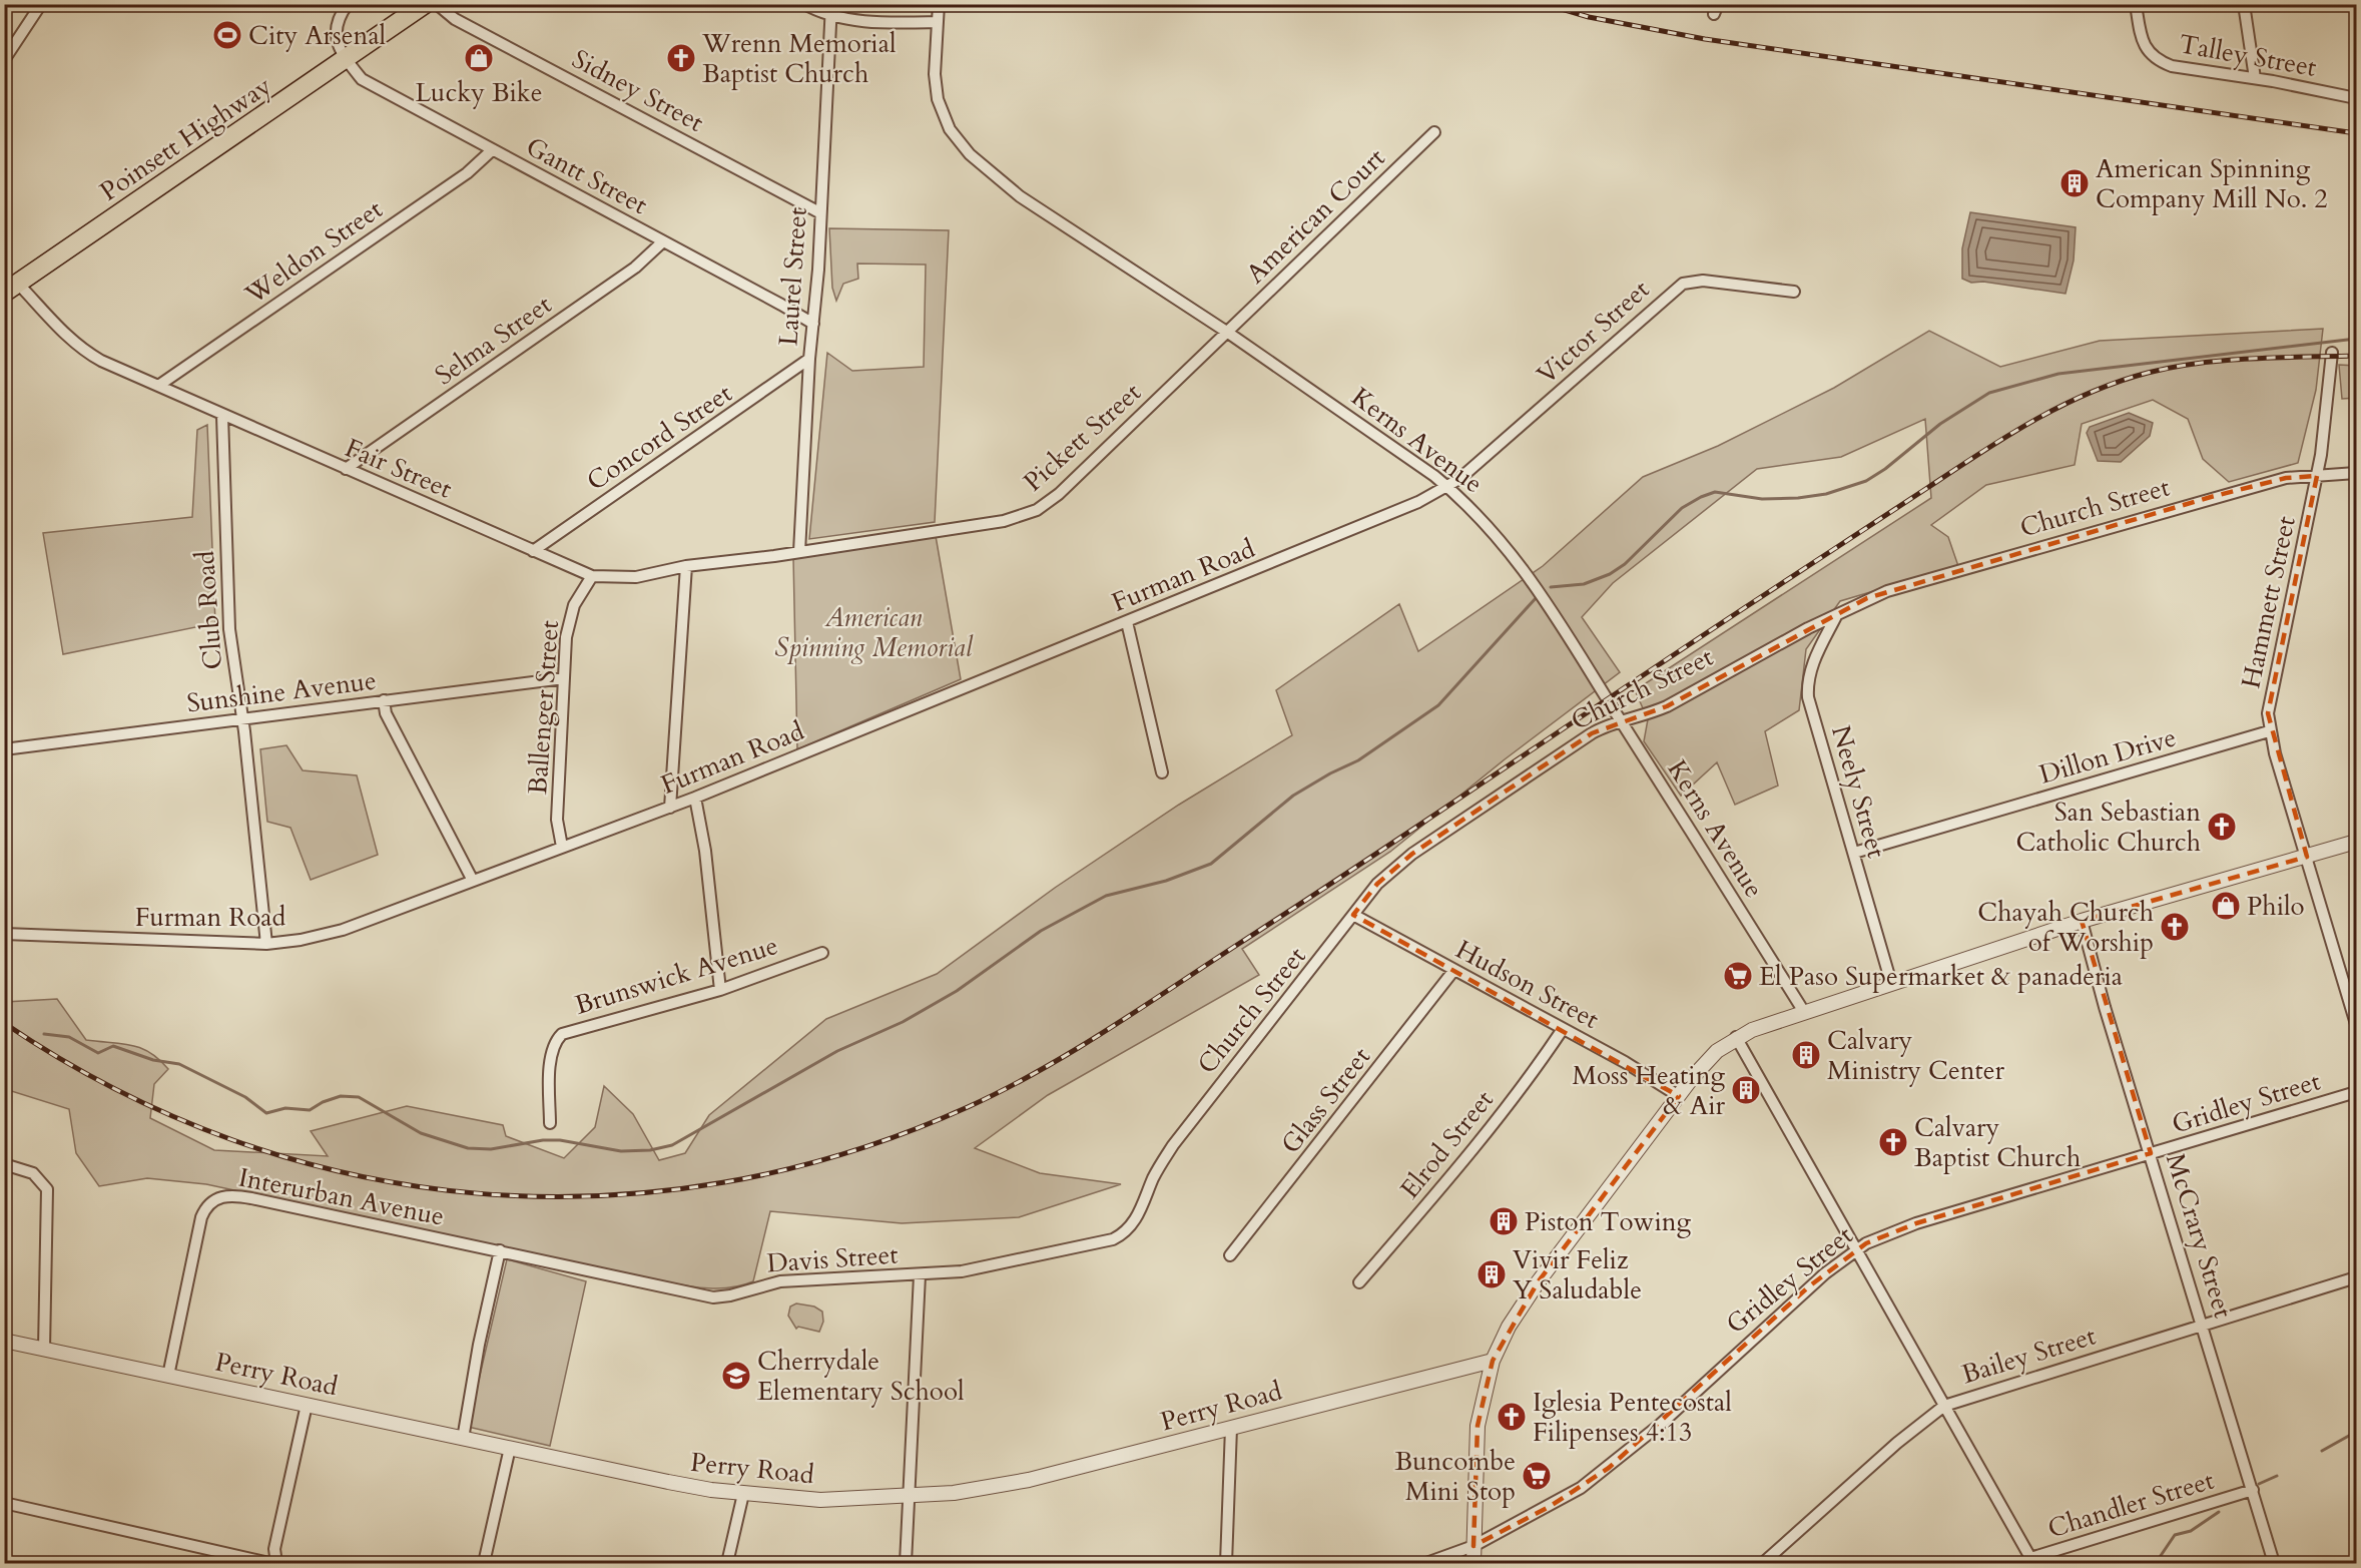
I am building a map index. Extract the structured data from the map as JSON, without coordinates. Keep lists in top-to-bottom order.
{
  "streets": {
    "highway": ["Poinsett Highway"],
    "street": [
      "Talley Street",
      "Sidney Street",
      "Gantt Street",
      "American Court",
      "Weldon Street",
      "Laurel Street",
      "Victor Street",
      "Selma Street",
      "Concord Street",
      "Pickett Street",
      "Kerns Avenue",
      "Fair Street",
      "Church Street",
      "Furman Road",
      "Hammett Street",
      "Club Road",
      "Sunshine Avenue",
      "Ballenger Street",
      "Dillon Drive",
      "Neely Street",
      "Brunswick Avenue",
      "Hudson Street",
      "Glass Street",
      "Gridley Street",
      "Elrod Street",
      "Interurban Avenue",
      "McCrary Street",
      "Davis Street",
      "Bailey Street",
      "Perry Road",
      "Chandler Street"
    ]
  },
  "crossings": [
    ["Sidney Street", "Laurel Street"],
    ["Poinsett Highway", "Gantt Street"],
    ["Poinsett Highway", "Fair Street"],
    ["Gantt Street", "Weldon Street"],
    ["Gantt Street", "Laurel Street"],
    ["Gantt Street", "Selma Street"],
    ["American Court", "Pickett Street"],
    ["American Court", "Kerns Avenue"],
    ["Weldon Street", "Fair Street"],
    ["Laurel Street", "Concord Street"],
    ["Laurel Street", "Pickett Street"],
    ["Laurel Street", "Fair Street"],
    ["Victor Street", "Kerns Avenue"],
    ["Victor Street", "Furman Road"],
    ["Selma Street", "Fair Street"],
    ["Concord Street", "Fair Street"],
    ["Pickett Street", "Kerns Avenue"],
    ["Pickett Street", "Fair Street"],
    ["Kerns Avenue", "Church Street"],
    ["Kerns Avenue", "Furman Road"],
    ["Fair Street", "Club Road"],
    ["Fair Street", "Ballenger Street"],
    ["Church Street", "Hammett Street"],
    ["Church Street", "Neely Street"],
    ["Church Street", "Hudson Street"],
    ["Church Street", "Davis Street"],
    ["Furman Road", "Club Road"],
    ["Furman Road", "Ballenger Street"],
    ["Hammett Street", "Dillon Drive"],
    ["Club Road", "Sunshine Avenue"],
    ["Sunshine Avenue", "Ballenger Street"],
    ["Dillon Drive", "Neely Street"],
    ["Hudson Street", "Glass Street"],
    ["Hudson Street", "Elrod Street"],
    ["Gridley Street", "McCrary Street"],
    ["Interurban Avenue", "Davis Street"],
    ["Interurban Avenue", "Perry Road"],
    ["McCrary Street", "Bailey Street"],
    ["McCrary Street", "Chandler Street"]
  ],
  "parks": ["American Spinning Memorial"],
  "places": {
    "sports": ["City Arsenal"],
    "shop": ["Lucky Bike", "Philo"],
    "church": [
      "Wrenn Memorial Baptist Church",
      "San Sebastian Catholic Church",
      "Chayah Church of Worship",
      "Calvary Baptist Church",
      "Iglesia Pentecostal Filipenses 4:13"
    ],
    "building": [
      "American Spinning Company Mill No. 2",
      "Calvary Ministry Center",
      "Moss Heating & Air",
      "Piston Towing",
      "Vivir Feliz Y Saludable"
    ],
    "supermarket": ["El Paso Supermarket & panaderia", "Buncombe Mini Stop"],
    "school or university": ["Cherrydale Elementary School"]
  }
}
